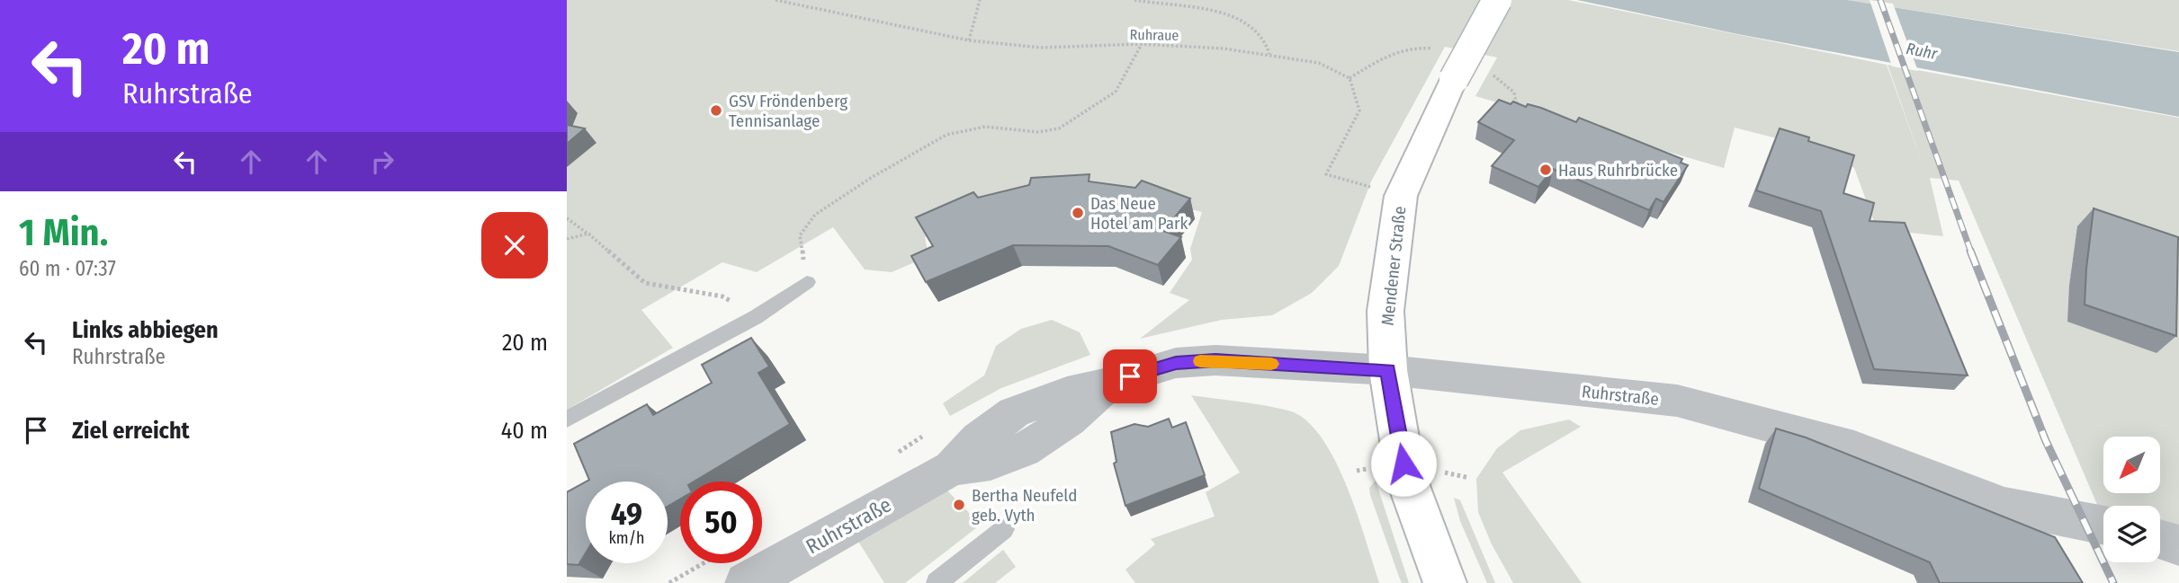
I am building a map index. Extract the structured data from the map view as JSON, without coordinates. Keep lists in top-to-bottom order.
{
  "streets": {
    "main road": ["Mendener Straße"],
    "street": ["Ruhrstraße"],
    "path": ["Ruhraue"]
  },
  "crossings": [
    ["Mendener Straße", "Ruhrstraße"]
  ],
  "water": ["Ruhr"],
  "places": [
    "GSV Fröndenberg Tennisanlage",
    "Haus Ruhrbrücke",
    "Das Neue Hotel am Park",
    "Bertha Neufeld geb. Vyth"
  ],
  "north": "bottom left",
  "page": {
    "turn": ["20 m", "Ruhrstraße"],
    "heading": ["1 Min.", "60 m · 07:37"],
    "list": [
      {
        "name": "Links abbiegen",
        "note": "Ruhrstraße",
        "value": "20 m"
      },
      {
        "name": "Ziel erreicht",
        "value": "40 m"
      }
    ],
    "speed": "49 km/h",
    "limit": "50"
  }
}
